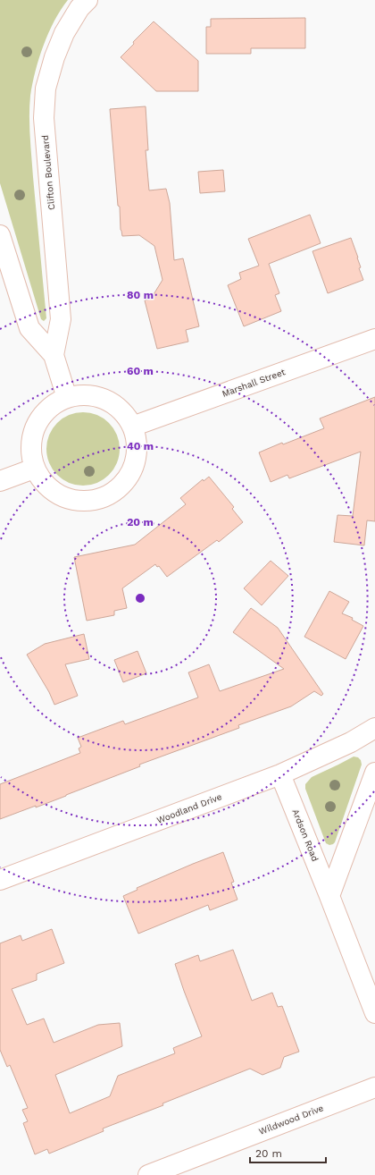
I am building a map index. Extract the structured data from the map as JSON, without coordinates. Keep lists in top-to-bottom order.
{
  "streets": {
    "street": [
      "Clifton Boulevard",
      "Marshall Street",
      "Woodland Drive",
      "Ardson Road",
      "Wildwood Drive"
    ]
  },
  "crossings": [
    ["Clifton Boulevard", "Marshall Street"],
    ["Woodland Drive", "Ardson Road"]
  ],
  "scale_bar": "20 m",
  "rings": [
    "80 m",
    "60 m",
    "40 m",
    "20 m"
  ]
}
